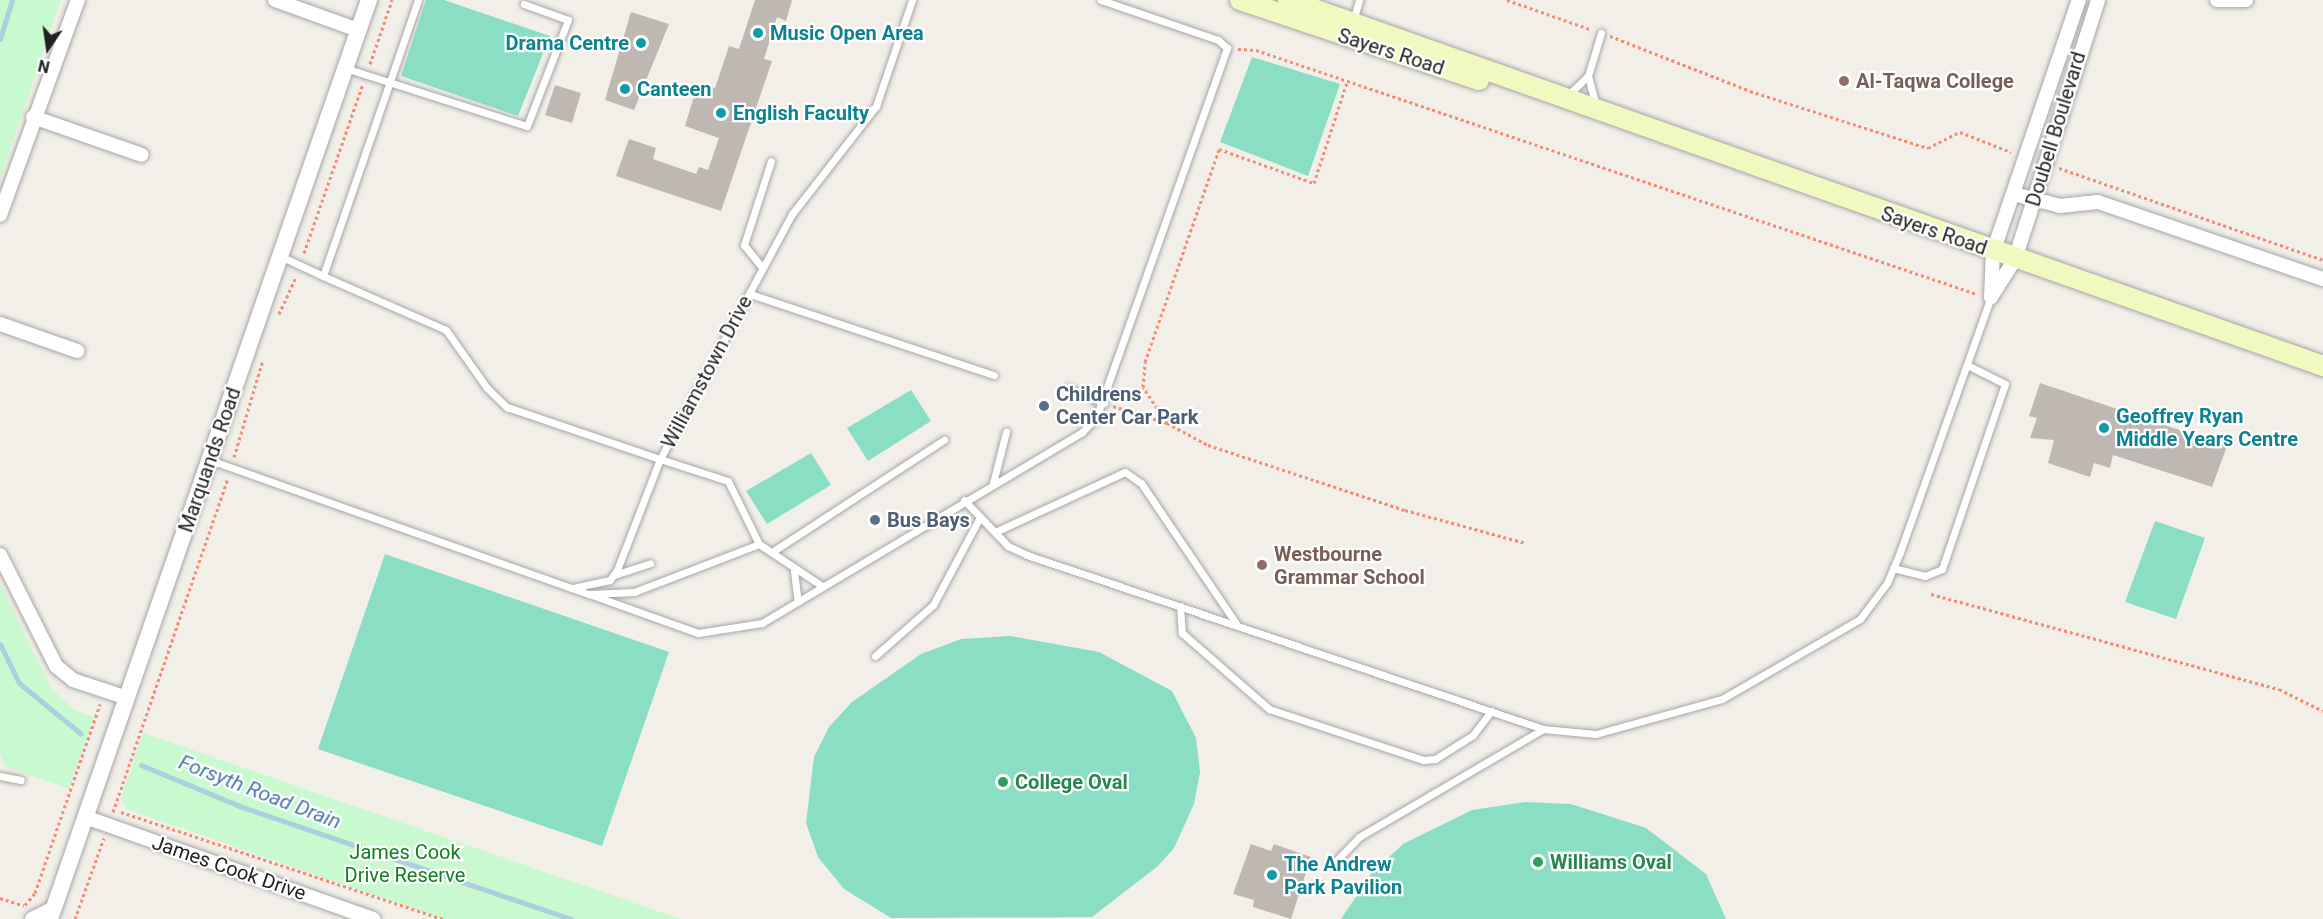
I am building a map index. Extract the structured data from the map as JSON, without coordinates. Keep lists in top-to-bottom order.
{
  "streets": {
    "main road": ["Sayers Road"],
    "street": ["Doubell Boulevard", "Marquands Road", "James Cook Drive"],
    "lane": ["Williamstown Drive"]
  },
  "crossings": [
    ["Sayers Road", "Doubell Boulevard"],
    ["Marquands Road", "James Cook Drive"]
  ],
  "water": ["Forsyth Road Drain"],
  "parks": ["James Cook Drive Reserve"],
  "places": [
    "Music Open Area",
    "Drama Centre",
    "Al-Taqwa College",
    "Canteen",
    "English Faculty",
    "Childrens Center Car Park",
    "Geoffrey Ryan Middle Years Centre",
    "Bus Bays",
    "Westbourne Grammar School",
    "College Oval",
    "Williams Oval",
    "The Andrew Park Pavilion"
  ],
  "north": "bottom"
}
